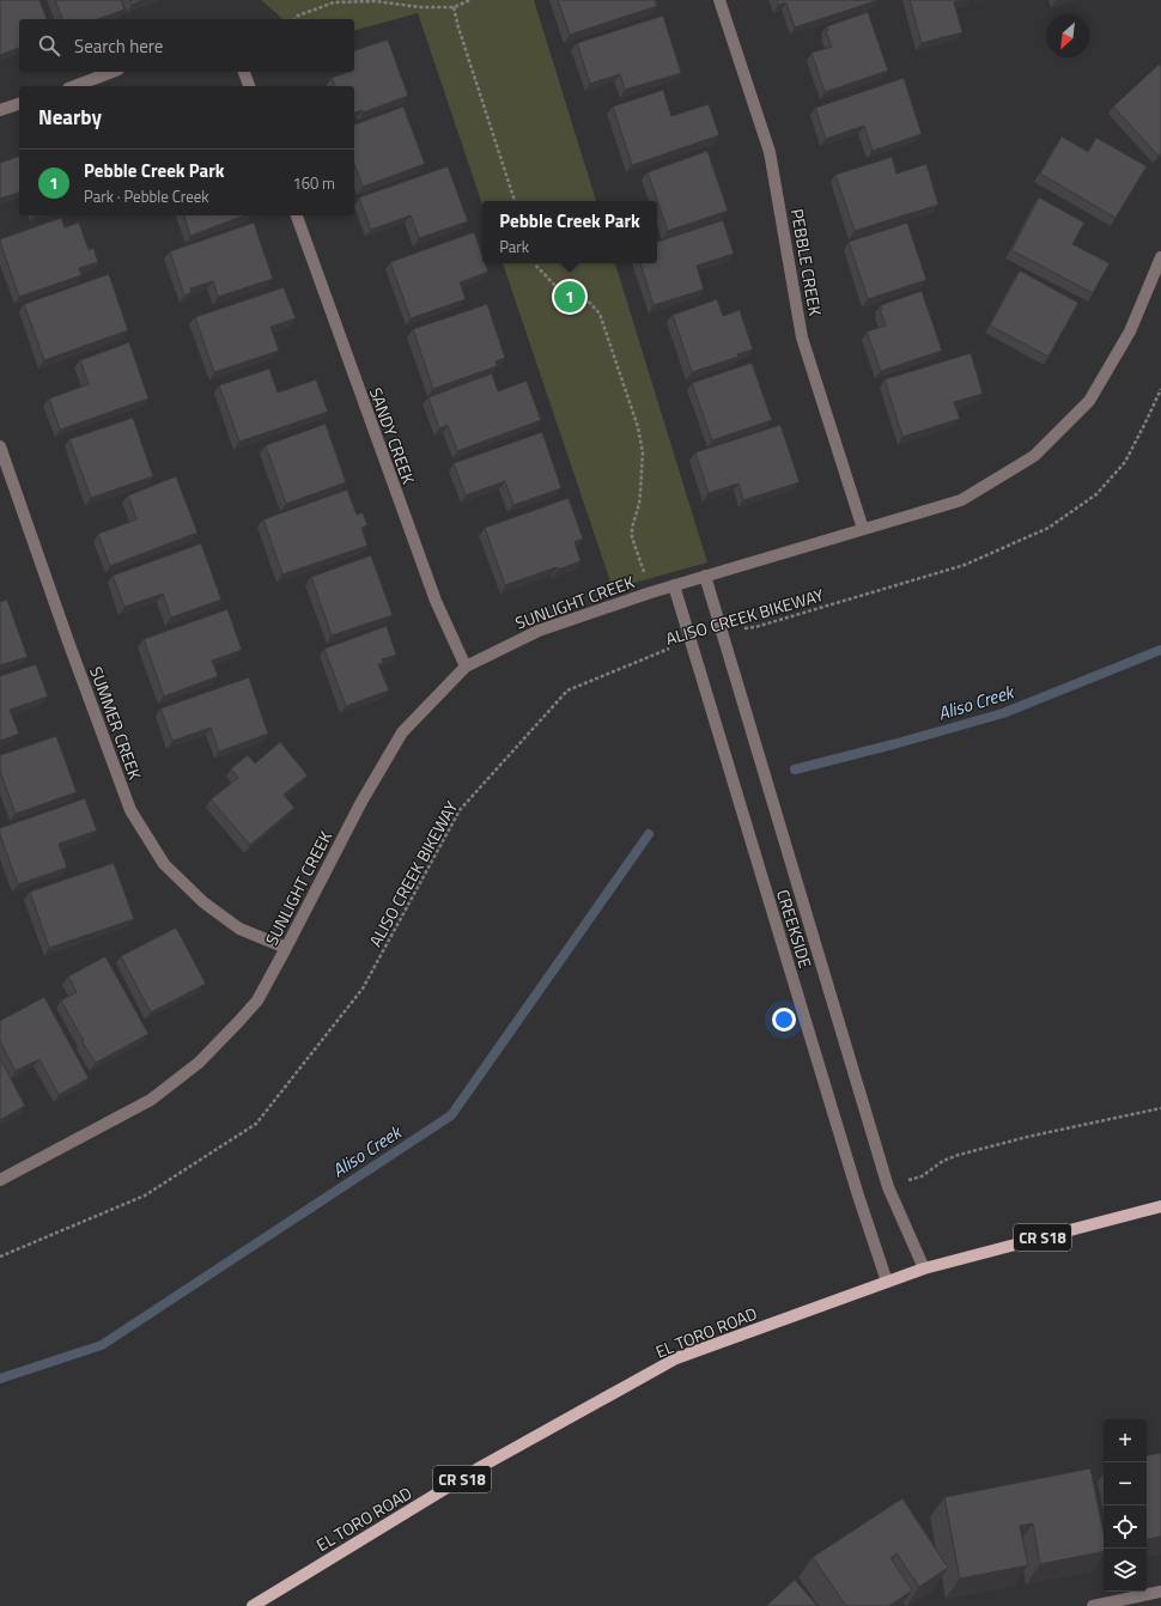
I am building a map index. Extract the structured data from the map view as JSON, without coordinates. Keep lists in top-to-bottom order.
{
  "streets": {
    "main road": ["CR S18", "EL TORO ROAD"],
    "street": [
      "PEBBLE CREEK",
      "SANDY CREEK",
      "SUNLIGHT CREEK",
      "SUMMER CREEK",
      "CREEKSIDE"
    ],
    "path": ["ALISO CREEK BIKEWAY"]
  },
  "crossings": [
    ["PEBBLE CREEK", "SUNLIGHT CREEK"],
    ["SANDY CREEK", "SUNLIGHT CREEK"],
    ["SUNLIGHT CREEK", "SUMMER CREEK"],
    ["SUNLIGHT CREEK", "CREEKSIDE"],
    ["ALISO CREEK BIKEWAY", "CREEKSIDE"],
    ["CREEKSIDE", "EL TORO ROAD"]
  ],
  "water": ["Aliso Creek"],
  "north": "bottom left",
  "page": {
    "search": "Search here",
    "heading": "Nearby",
    "list": [
      {
        "mark": "1",
        "name": "Pebble Creek Park",
        "note": "Park · Pebble Creek",
        "value": "160 m"
      }
    ],
    "popup": ["Pebble Creek Park", "Park"],
    "pins": "1",
    "map_buttons": ["+", "−"]
  }
}
